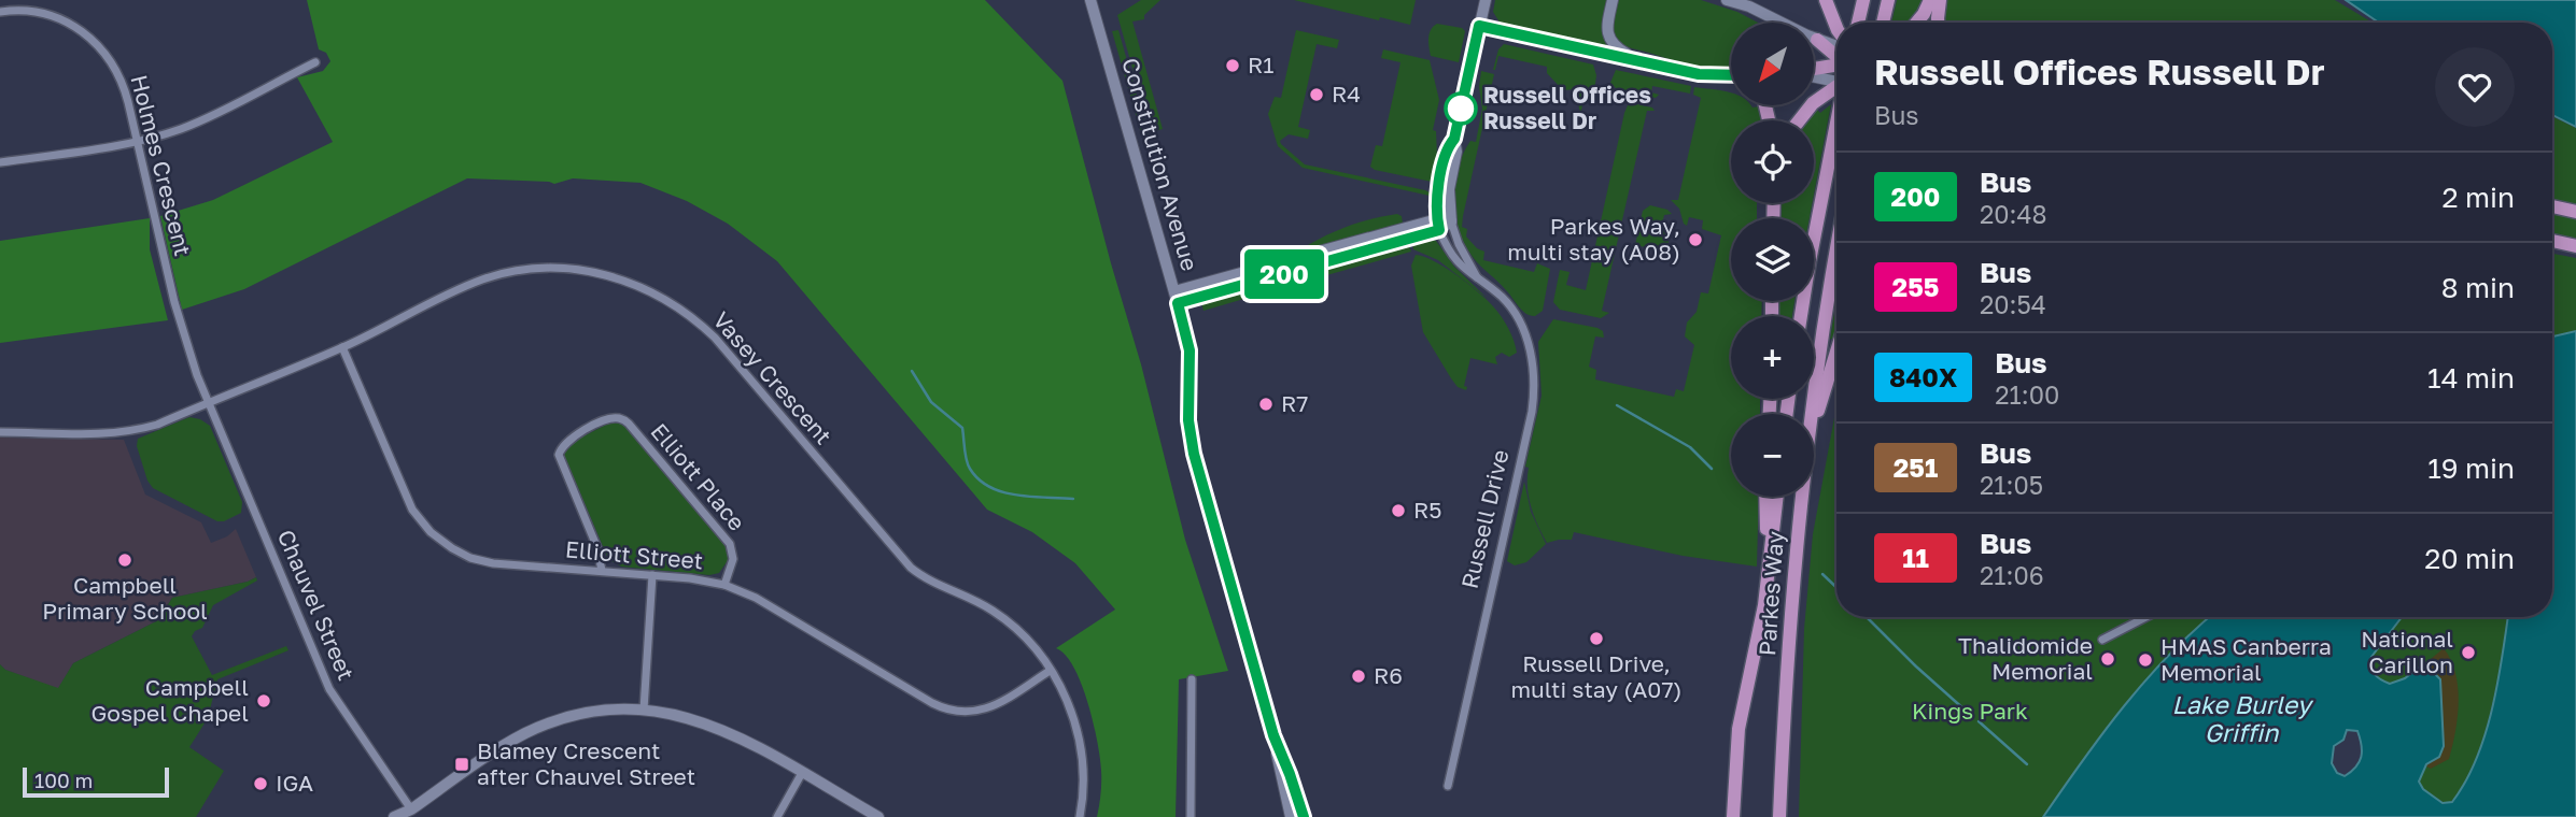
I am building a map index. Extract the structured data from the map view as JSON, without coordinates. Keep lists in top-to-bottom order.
{
  "streets": {
    "main road": ["Parkes Way"],
    "street": [
      "Constitution Avenue",
      "Holmes Crescent",
      "Vasey Crescent",
      "Elliott Place",
      "Russell Drive",
      "Elliott Street",
      "Chauvel Street"
    ]
  },
  "crossings": [
    ["Holmes Crescent", "Vasey Crescent"],
    ["Holmes Crescent", "Chauvel Street"],
    ["Vasey Crescent", "Elliott Street"],
    ["Vasey Crescent", "Chauvel Street"],
    ["Elliott Place", "Elliott Street"]
  ],
  "water": ["Lake Burley Griffin"],
  "parks": ["Kings Park"],
  "places": {
    "other": [
      "R1",
      "R4",
      "Russell Offices Russell Dr",
      "Parkes Way, multi stay (A08)",
      "R7",
      "R5",
      "Campbell Primary School",
      "Russell Drive, multi stay (A07)",
      "National Carillon",
      "Thalidomide Memorial",
      "HMAS Canberra Memorial",
      "R6",
      "Campbell Gospel Chapel",
      "IGA"
    ],
    "transit": ["Blamey Crescent after Chauvel Street"]
  },
  "lines": ["bus line 200"],
  "scale_bar": "100 m",
  "north": "bottom left",
  "page": {
    "on_map": "200",
    "map_buttons": ["+", "−"],
    "heading": ["Russell Offices Russell Dr", "Bus"],
    "list": [
      {
        "mark": "200",
        "name": "Bus",
        "note": "20:48",
        "value": "2 min"
      },
      {
        "mark": "255",
        "name": "Bus",
        "note": "20:54",
        "value": "8 min"
      },
      {
        "mark": "840X",
        "name": "Bus",
        "note": "21:00",
        "value": "14 min"
      },
      {
        "mark": "251",
        "name": "Bus",
        "note": "21:05",
        "value": "19 min"
      },
      {
        "mark": "11",
        "name": "Bus",
        "note": "21:06",
        "value": "20 min"
      }
    ],
    "scale": "100 m"
  }
}
